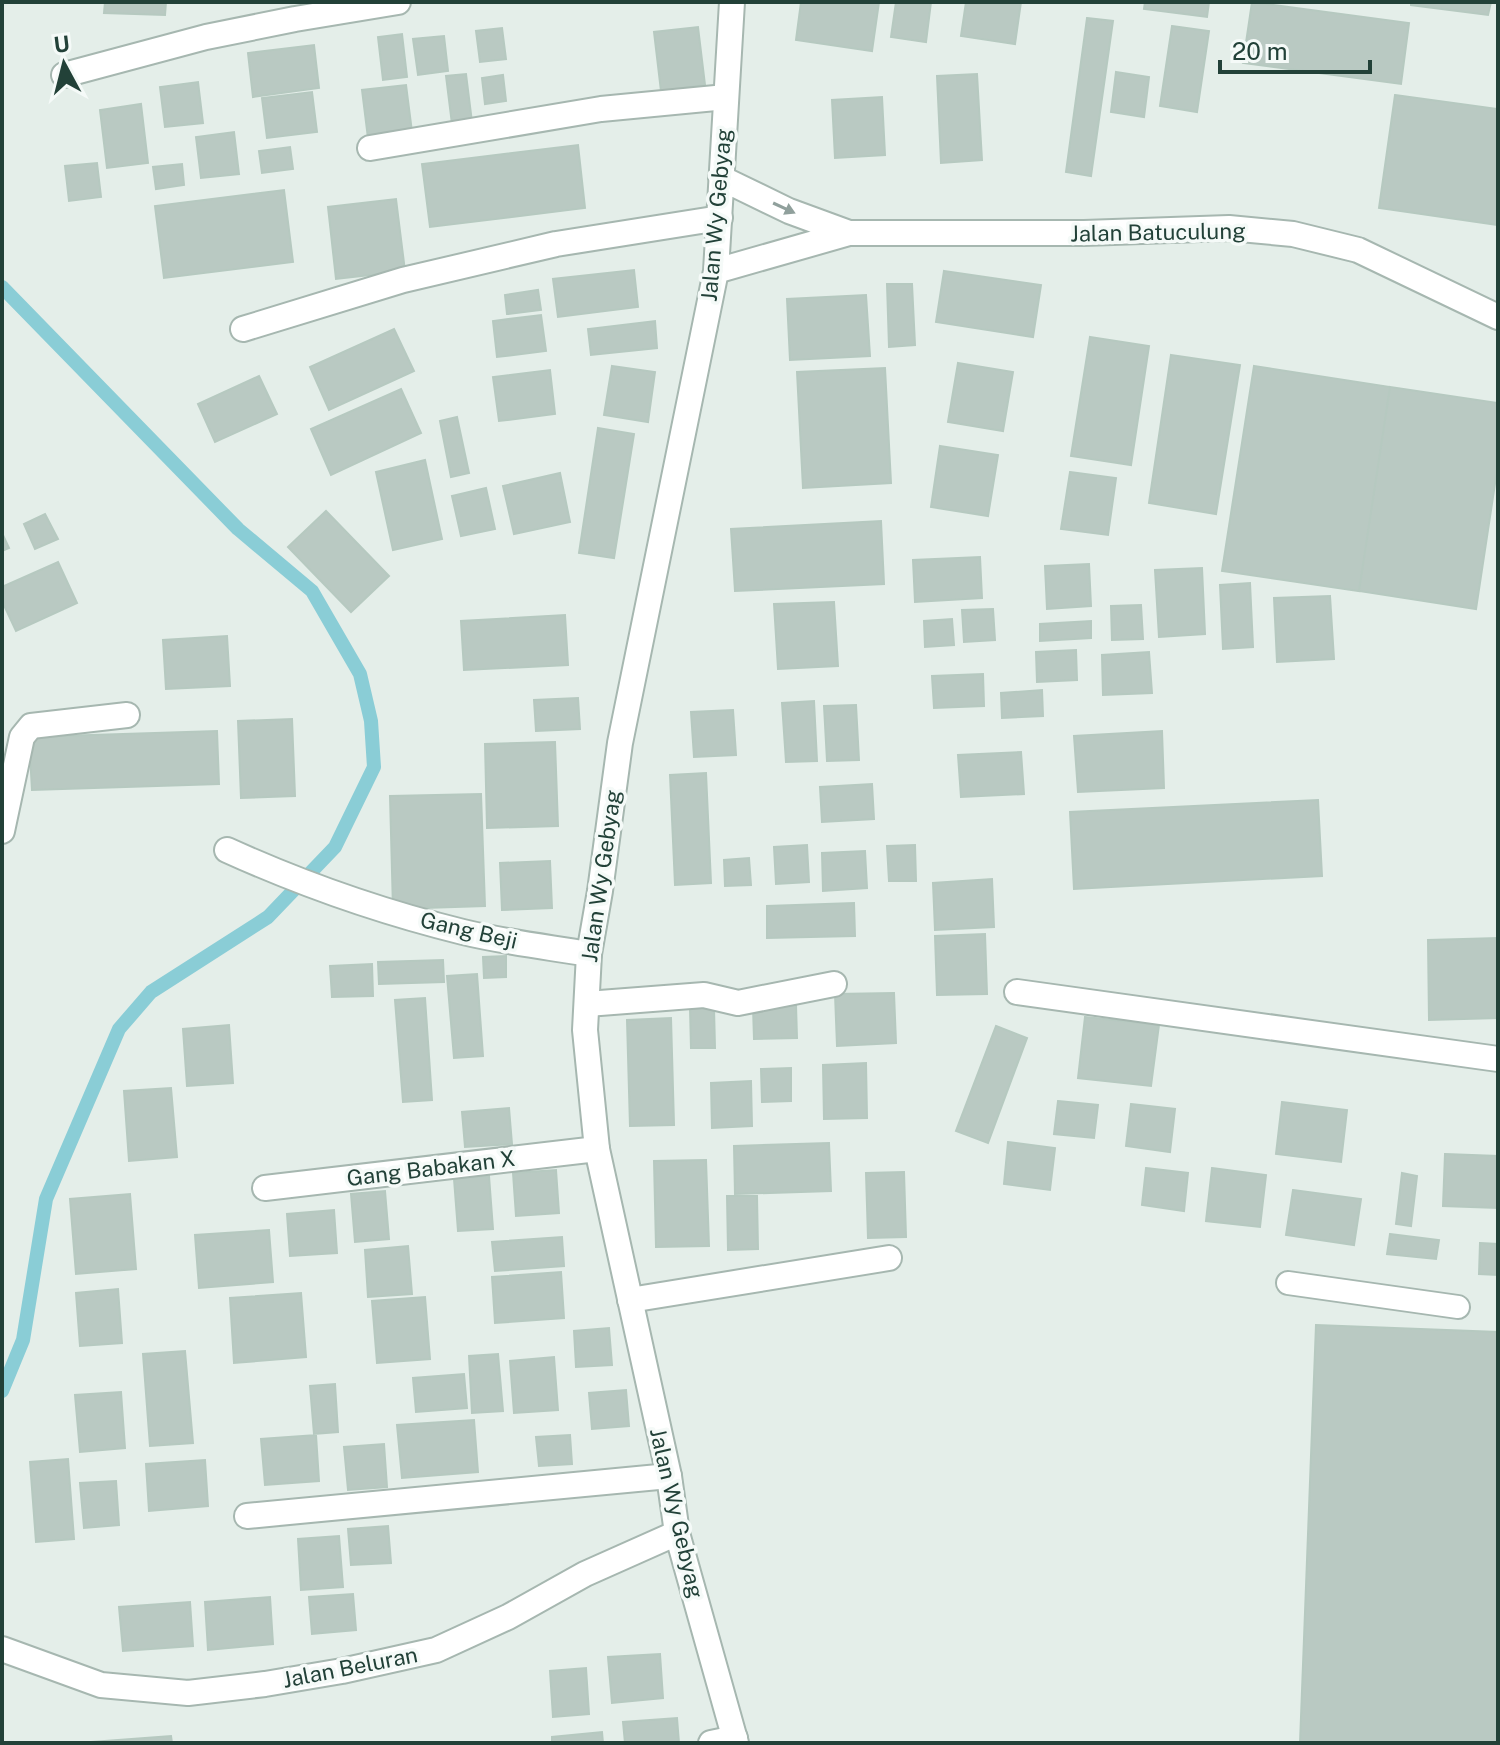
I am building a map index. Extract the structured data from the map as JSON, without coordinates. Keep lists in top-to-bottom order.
{
  "streets": {
    "street": [
      "Jalan Wy Gebyag",
      "Jalan Batuculung",
      "Gang Beji",
      "Gang Babakan X",
      "Jalan Beluran"
    ]
  },
  "crossings": [
    ["Jalan Wy Gebyag", "Jalan Batuculung"],
    ["Jalan Wy Gebyag", "Gang Beji"],
    ["Jalan Wy Gebyag", "Gang Babakan X"],
    ["Jalan Wy Gebyag", "Jalan Beluran"]
  ],
  "scale_bar": "20 m",
  "north": "top"
}
